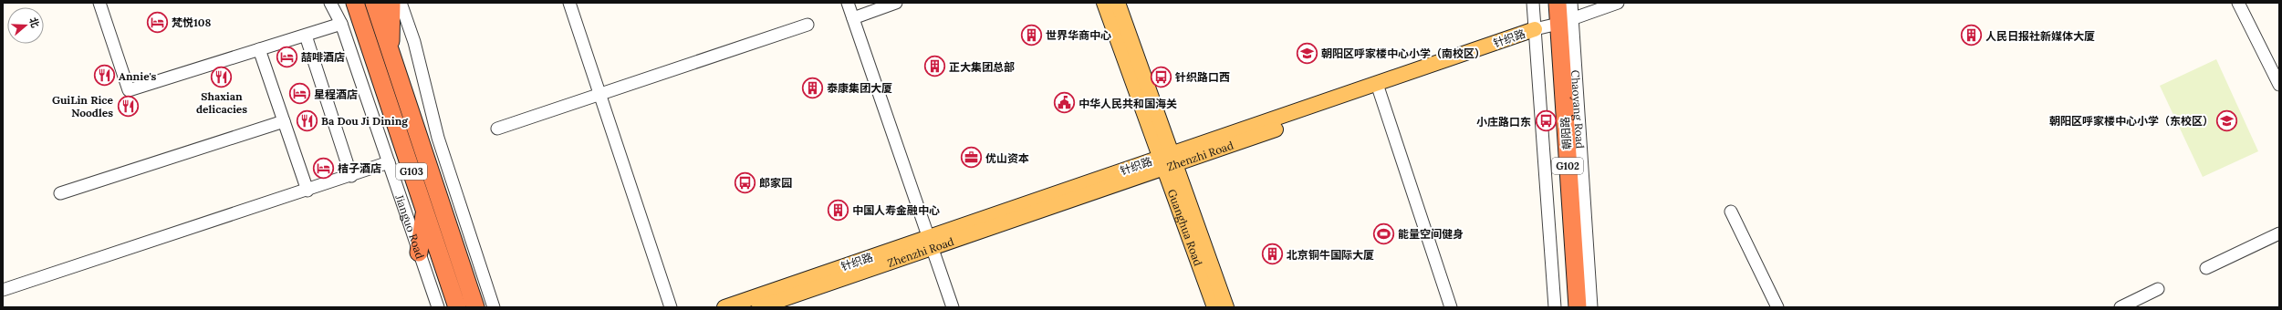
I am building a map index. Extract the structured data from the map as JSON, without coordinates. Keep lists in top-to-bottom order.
{
  "streets": {
    "highway": [
      "Chaoyang Road",
      "朝阳路",
      "G102",
      "G103",
      "Jianguo Road"
    ],
    "main road": ["针织路", "Zhenzhi Road", "Guanghua Road"]
  },
  "crossings": [
    ["针织路", "Zhenzhi Road"],
    ["Chaoyang Road", "朝阳路"],
    ["Chaoyang Road", "Zhenzhi Road"],
    ["朝阳路", "Zhenzhi Road"],
    ["Zhenzhi Road", "Guanghua Road"]
  ],
  "places": {
    "hotel": [
      "梵悦108",
      "喆啡酒店",
      "星程酒店",
      "桔子酒店"
    ],
    "building": [
      "世界华商中心",
      "人民日报社新媒体大厦",
      "正大集团总部",
      "泰康集团大厦",
      "中国人寿金融中心",
      "北京铜牛国际大厦"
    ],
    "school or university": ["朝阳区呼家楼中心小学（南校区）", "朝阳区呼家楼中心小学（东校区）"],
    "restaurant": [
      "Annie's",
      "Shaxian delicacies",
      "GuiLin Rice Noodles",
      "Ba Dou Ji Dining"
    ],
    "bus stop": ["针织路口西", "小庄路口东", "郎家园"],
    "public building": ["中华人民共和国海关"],
    "office": ["优山资本"],
    "sports": ["能量空间健身"]
  },
  "north": "right"
}
